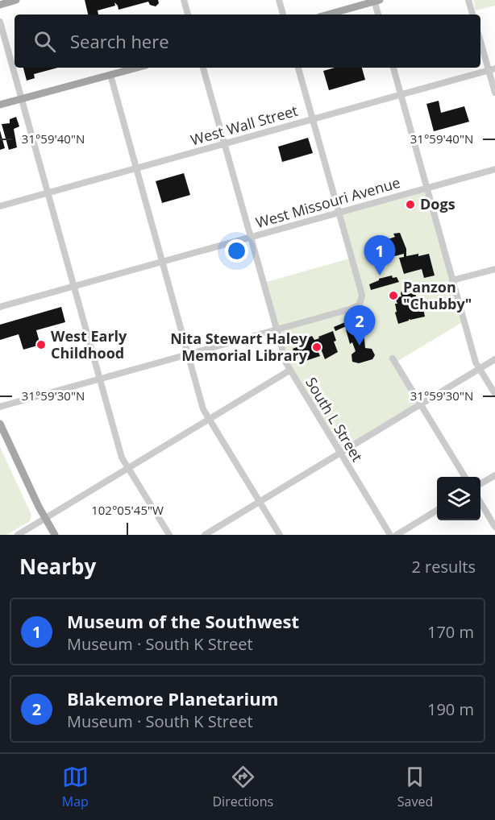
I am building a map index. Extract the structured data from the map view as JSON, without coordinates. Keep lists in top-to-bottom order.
{
  "streets": {
    "street": ["West Wall Street", "West Missouri Avenue", "South L Street"]
  },
  "crossings": [
    ["West Wall Street", "South L Street"],
    ["West Missouri Avenue", "South L Street"]
  ],
  "places": [
    "Dogs",
    "Panzon \"Chubby\"",
    "West Early Childhood",
    "Nita Stewart Haley Memorial Library"
  ],
  "page": {
    "search": "Search here",
    "pins": ["1", "2"],
    "heading": ["Nearby", "2 results"],
    "list": [
      {
        "mark": "1",
        "name": "Museum of the Southwest",
        "note": "Museum · South K Street",
        "value": "170 m"
      },
      {
        "mark": "2",
        "name": "Blakemore Planetarium",
        "note": "Museum · South K Street",
        "value": "190 m"
      }
    ],
    "nav": ["Map", "Directions", "Saved"]
  },
  "coordinates": ["31°59'40\"N", "31°59'30\"N", "102°05'45\"W"]
}
